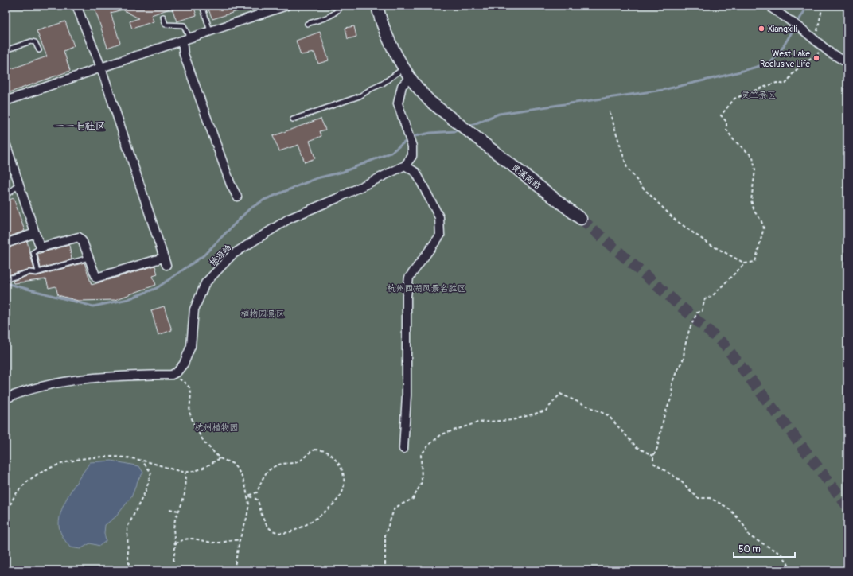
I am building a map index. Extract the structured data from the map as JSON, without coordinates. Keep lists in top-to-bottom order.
{
  "streets": {
    "main road": ["灵溪南路"],
    "street": ["桃源岭"]
  },
  "districts": ["一一七社区"],
  "parks": [
    "灵竺景区",
    "杭州西湖风景名胜区",
    "植物园景区",
    "杭州植物园"
  ],
  "places": ["Xiangxili", "West Lake Reclusive Life"],
  "scale_bar": "50 m"
}
